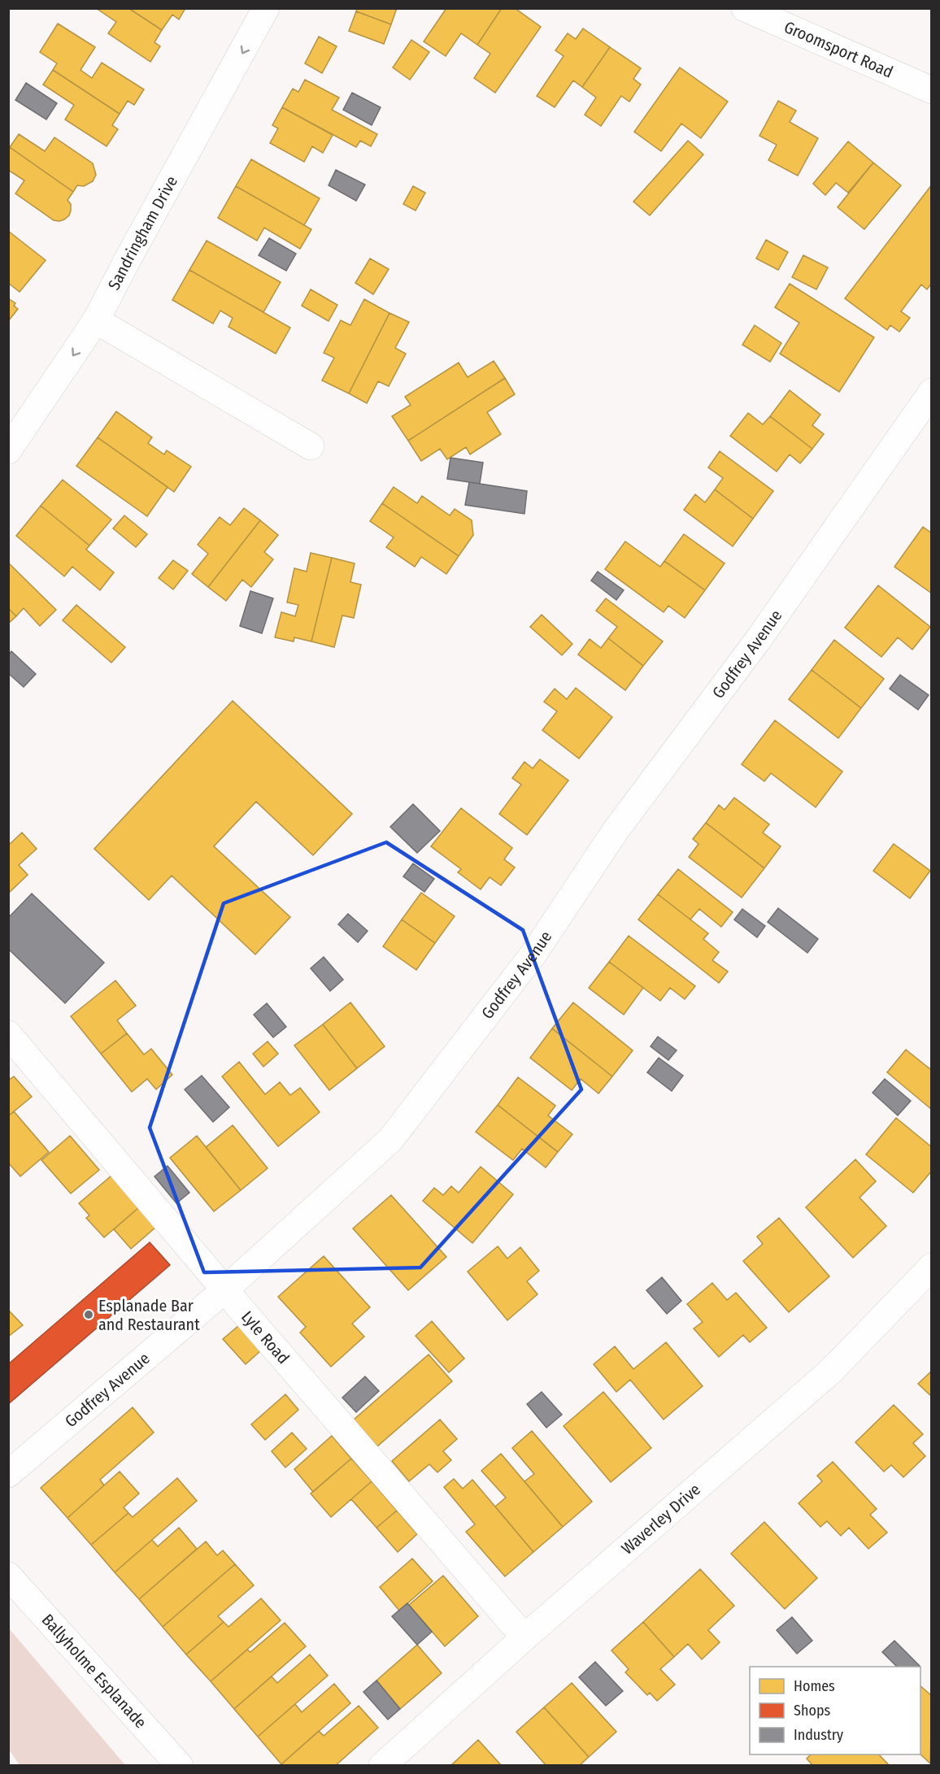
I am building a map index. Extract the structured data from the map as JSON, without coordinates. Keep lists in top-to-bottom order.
{
  "streets": {
    "street": [
      "Groomsport Road",
      "Sandringham Drive",
      "Godfrey Avenue",
      "Lyle Road",
      "Waverley Drive",
      "Ballyholme Esplanade"
    ]
  },
  "crossings": [
    ["Godfrey Avenue", "Lyle Road"],
    ["Lyle Road", "Waverley Drive"]
  ],
  "one_way": ["Sandringham Drive"],
  "places": ["Esplanade Bar and Restaurant"],
  "legend": ["Homes", "Shops", "Industry"]
}
